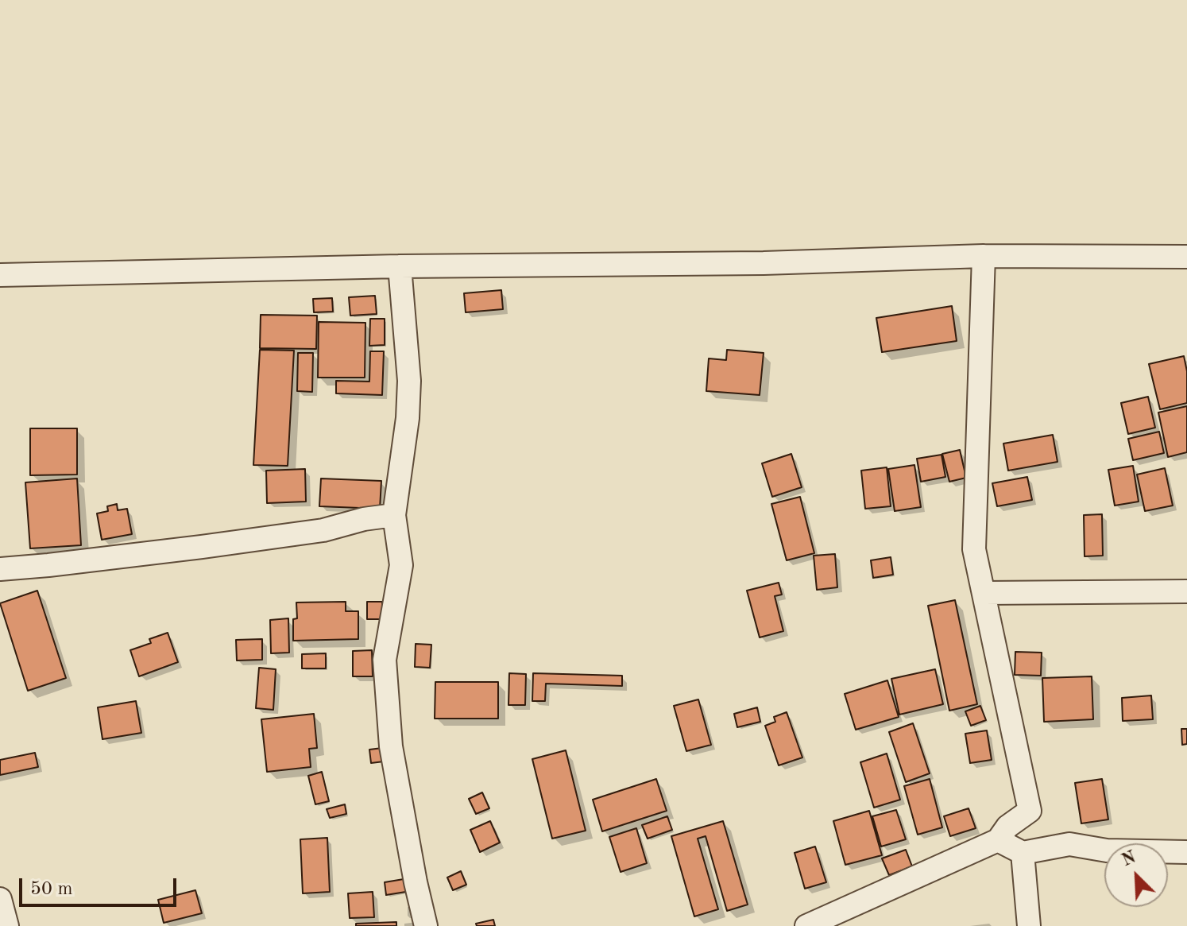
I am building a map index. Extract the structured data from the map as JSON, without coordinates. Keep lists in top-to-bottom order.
{
  "scale_bar": "50 m",
  "north": "top left"
}
